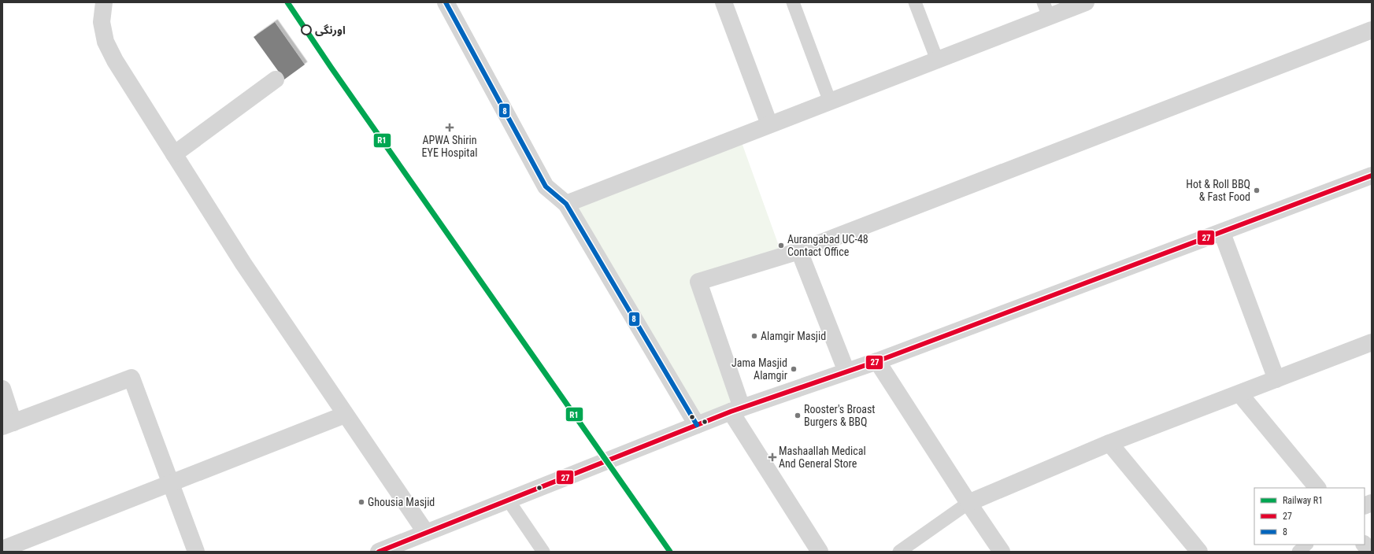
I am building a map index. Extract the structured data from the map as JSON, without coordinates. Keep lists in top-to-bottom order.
{
  "places": {
    "other": [
      "اورنگی",
      "Hot & Roll BBQ & Fast Food",
      "Aurangabad UC-48 Contact Office",
      "Alamgir Masjid",
      "Jama Masjid Alamgir",
      "Rooster's Broast Burgers & BBQ",
      "Ghousia Masjid"
    ],
    "health": ["APWA Shirin EYE Hospital", "Mashaallah Medical And General Store"]
  },
  "lines": ["rail line R1", "transit line 8", "transit line 27"],
  "legend": ["Railway R1", "27", "8"]
}
